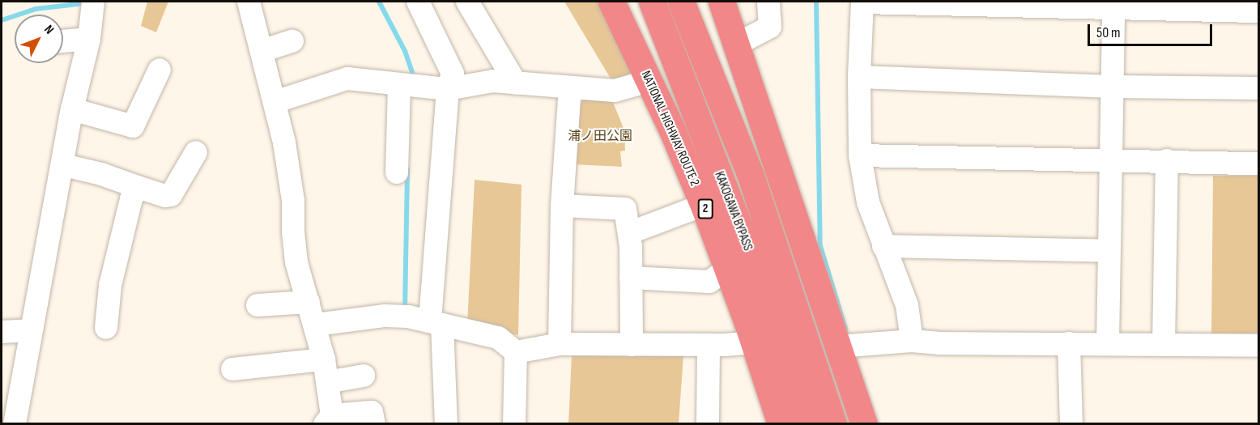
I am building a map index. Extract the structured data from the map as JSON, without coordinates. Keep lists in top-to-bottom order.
{
  "streets": {
    "highway": ["NATIONAL HIGHWAY ROUTE 2", "2", "KAKOGAWA BYPASS"]
  },
  "parks": ["浦ノ田公園"],
  "scale_bar": "50 m",
  "north": "top right"
}
